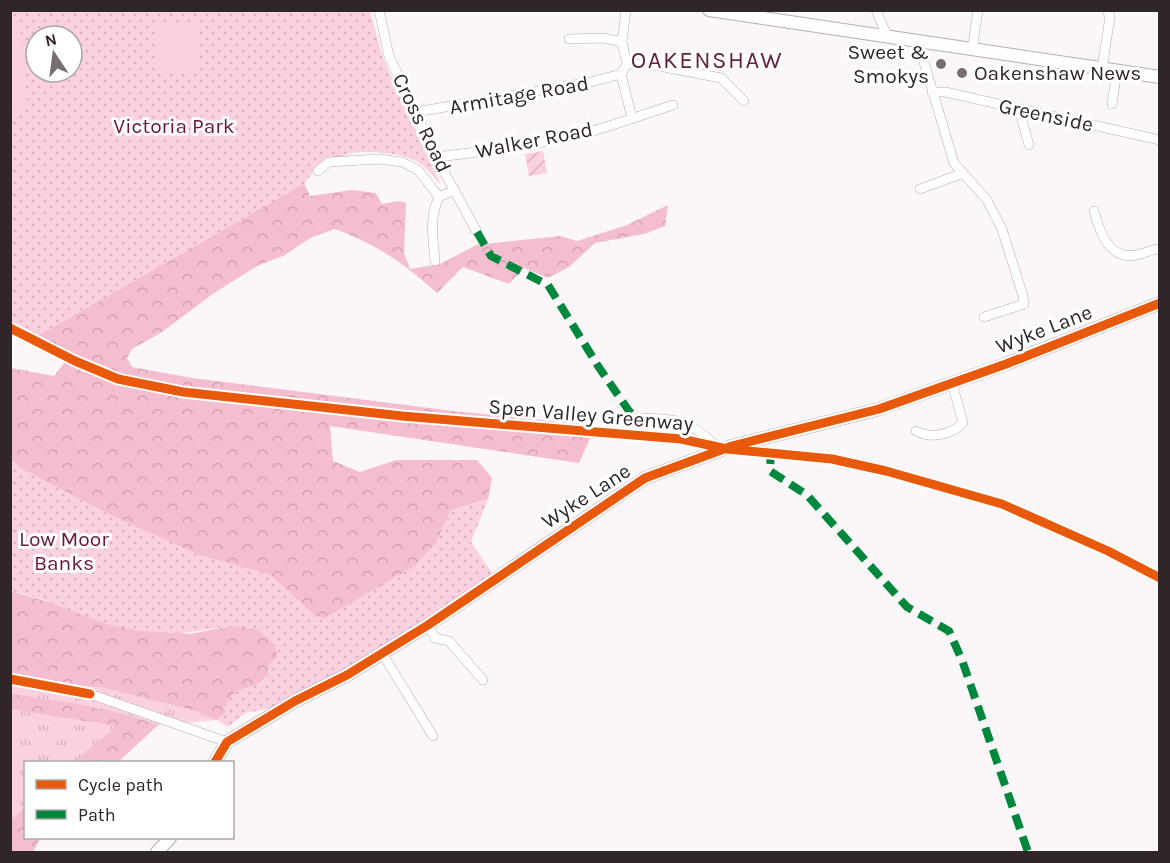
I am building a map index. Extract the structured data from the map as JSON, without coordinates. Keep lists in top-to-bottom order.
{
  "streets": {
    "street": [
      "Armitage Road",
      "Greenside",
      "Cross Road",
      "Walker Road",
      "Wyke Lane"
    ],
    "cycle path": ["Spen Valley Greenway"]
  },
  "crossings": [
    ["Armitage Road", "Cross Road"],
    ["Cross Road", "Walker Road"]
  ],
  "districts": ["OAKENSHAW"],
  "parks": ["Victoria Park", "Low Moor Banks"],
  "places": ["Sweet & Smokys", "Oakenshaw News"],
  "legend": ["Cycle path", "Path"],
  "north": "top"
}
